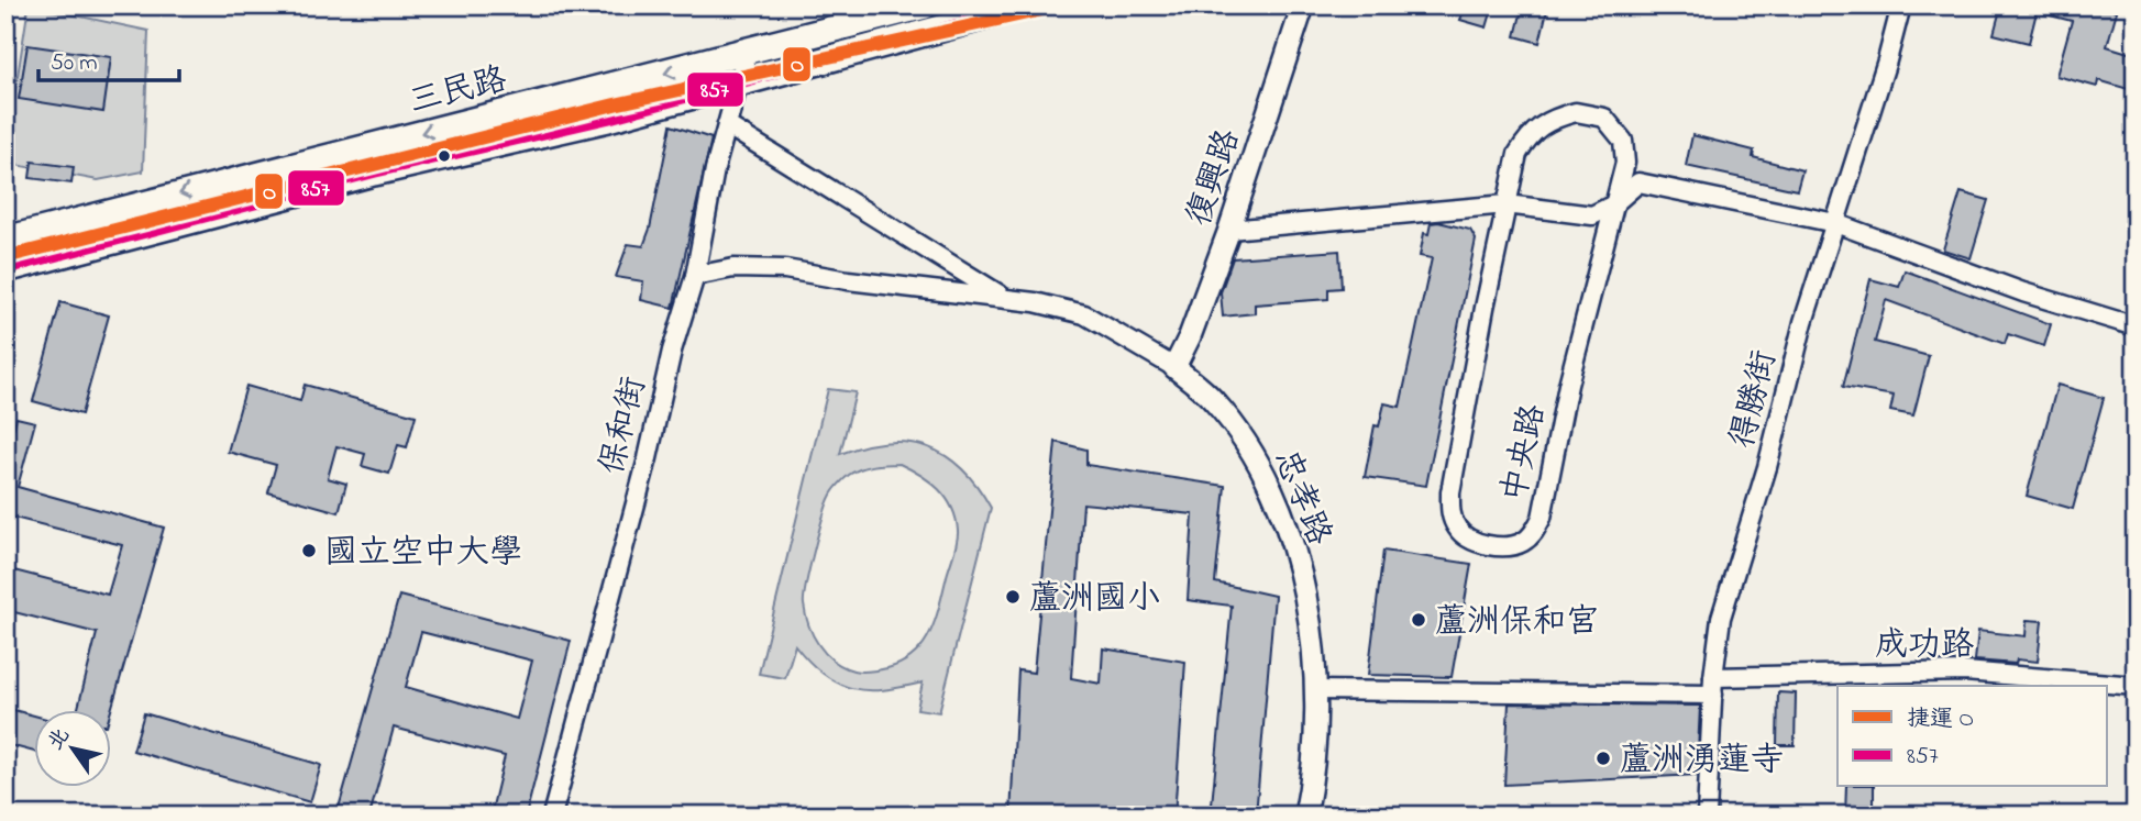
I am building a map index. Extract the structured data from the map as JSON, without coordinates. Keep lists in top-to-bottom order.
{
  "streets": {
    "main road": ["三民路"],
    "street": [
      "復興路",
      "得勝街",
      "保和街",
      "中央路",
      "忠孝路",
      "成功路"
    ]
  },
  "crossings": [
    ["三民路", "保和街"],
    ["復興路", "忠孝路"],
    ["得勝街", "成功路"],
    ["保和街", "忠孝路"],
    ["忠孝路", "成功路"]
  ],
  "places": [
    "國立空中大學",
    "蘆洲國小",
    "蘆洲保和宮",
    "蘆洲湧蓮寺"
  ],
  "lines": ["metro line O", "transit line 857"],
  "legend": ["捷運 O", "857"],
  "scale_bar": "50 m",
  "north": "top left"
}
